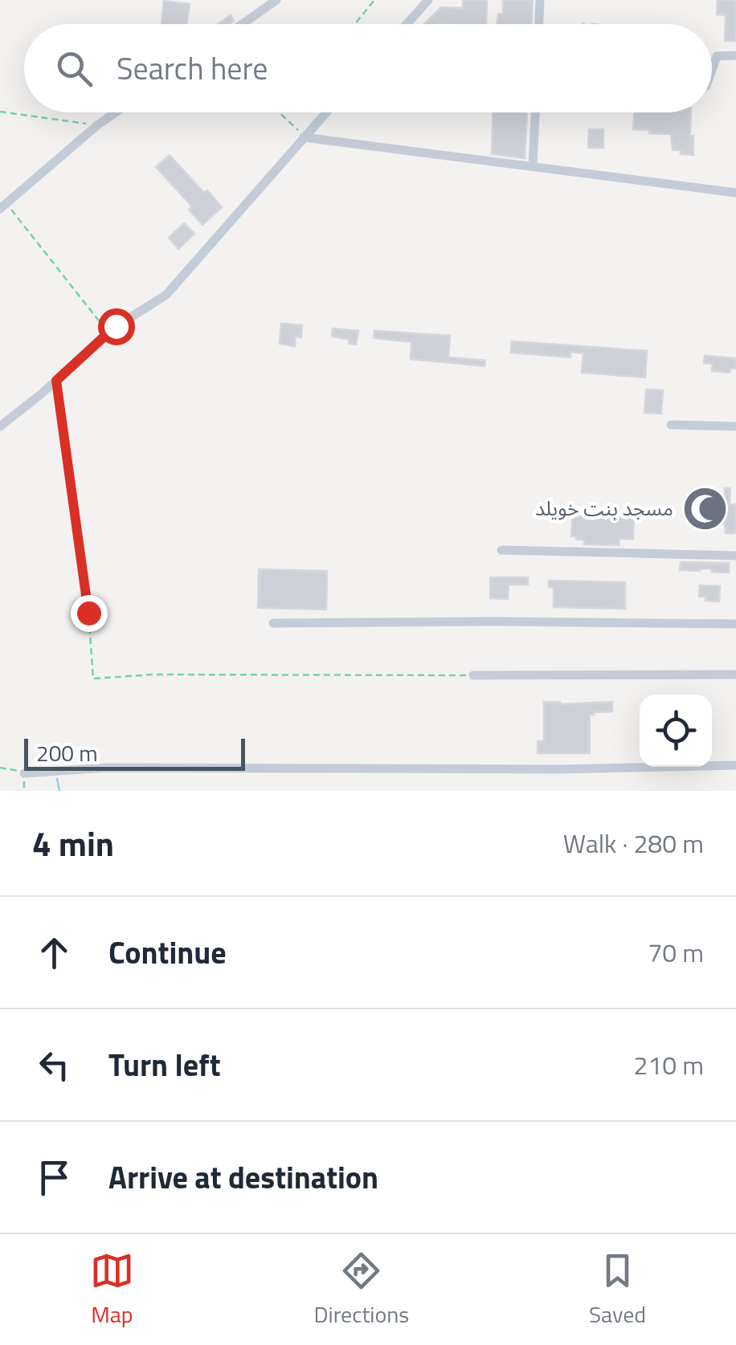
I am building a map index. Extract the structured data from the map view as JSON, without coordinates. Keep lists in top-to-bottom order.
{
  "places": {
    "mosque": ["مسجد بنت خويلد"]
  },
  "scale_bar": "200 m",
  "page": {
    "search": "Search here",
    "scale": "200 m",
    "heading": ["4 min", "Walk · 280 m"],
    "list": [
      ["Continue", "70 m"],
      ["Turn left", "210 m"],
      "Arrive at destination"
    ],
    "nav": ["Map", "Directions", "Saved"]
  }
}
